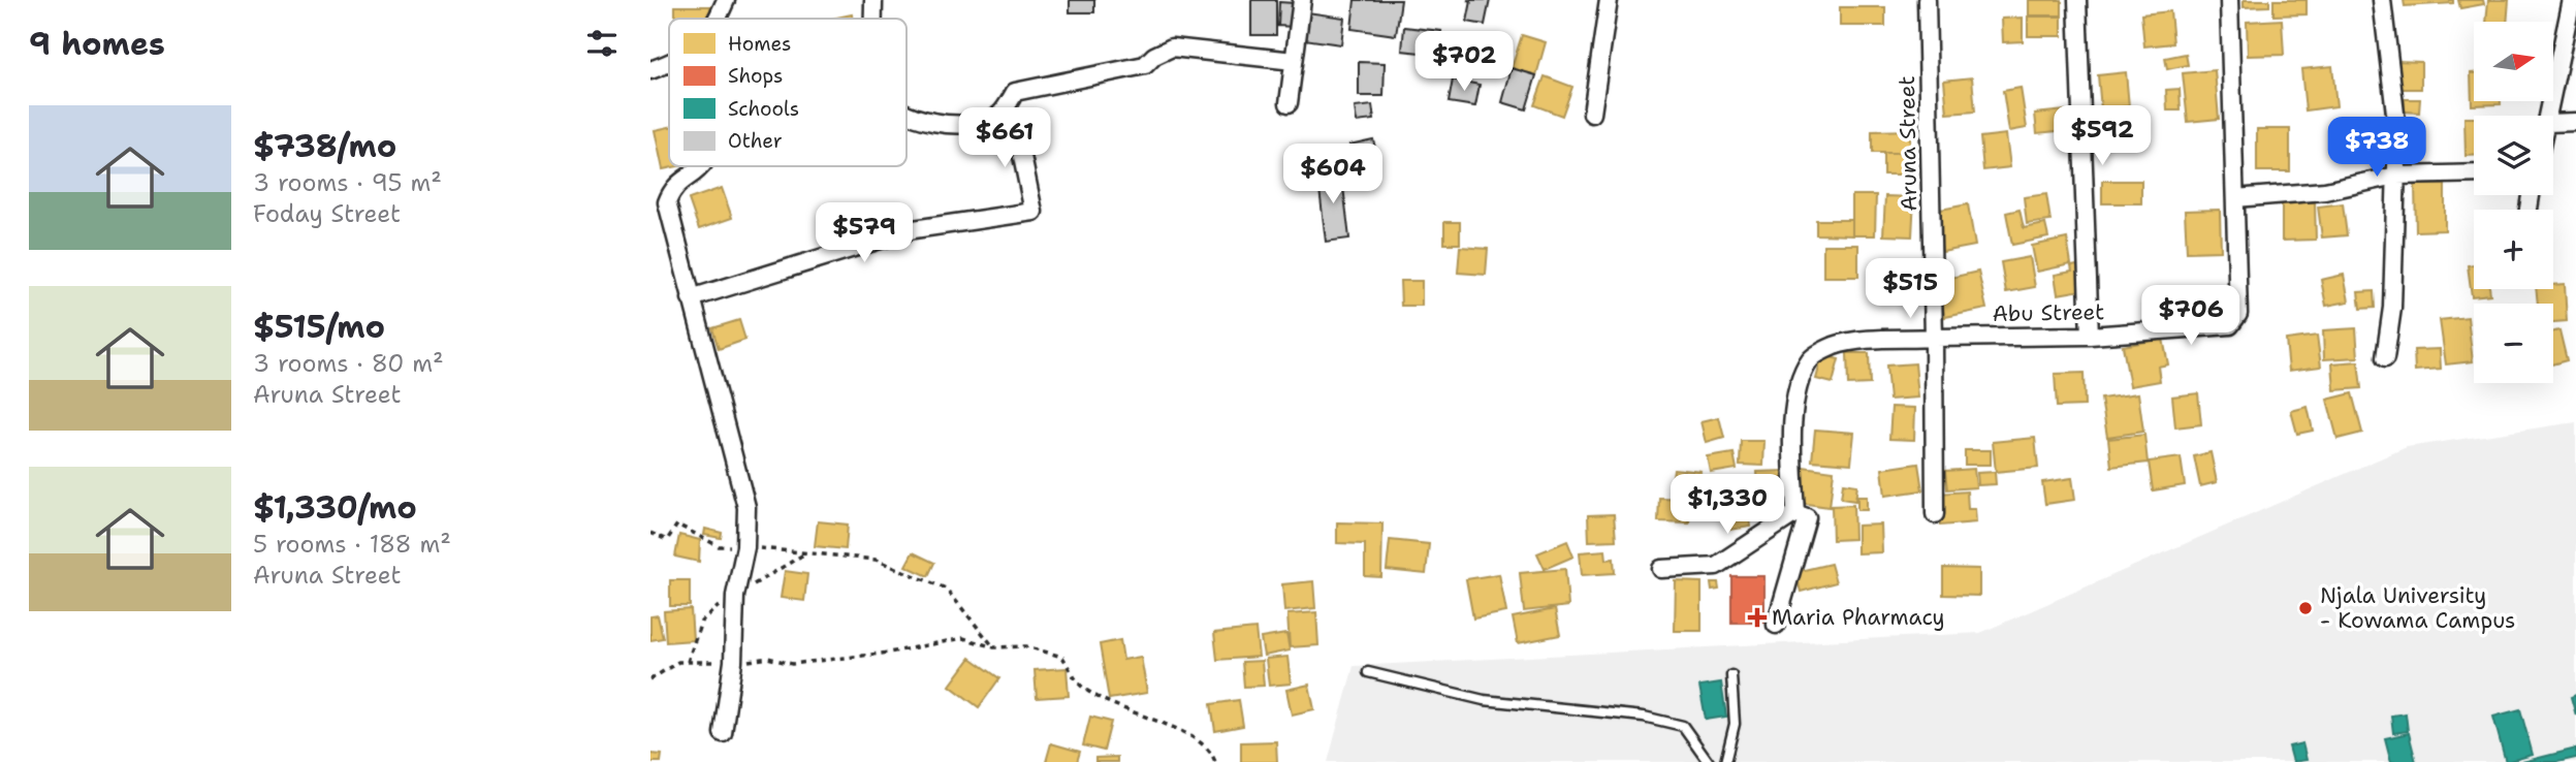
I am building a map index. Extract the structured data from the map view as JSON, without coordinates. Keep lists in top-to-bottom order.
{
  "streets": {
    "street": ["Aruna Street", "Abu Street"]
  },
  "crossings": [
    ["Aruna Street", "Abu Street"]
  ],
  "places": {
    "other": ["Njala University - Kowama Campus"],
    "health": ["Maria Pharmacy"]
  },
  "legend": [
    "Homes",
    "Shops",
    "Schools",
    "Other"
  ],
  "north": "right",
  "page": {
    "heading": "9 homes",
    "map_buttons": ["+", "−"],
    "price": [
      "$702",
      "$592",
      "$661",
      "$738",
      "$604",
      "$579",
      "$515",
      "$706",
      "$1,330"
    ],
    "list": [
      {
        "name": "$738/mo",
        "note": "3 rooms · 95 m² · Foday Street"
      },
      {
        "name": "$515/mo",
        "note": "3 rooms · 80 m² · Aruna Street"
      },
      {
        "name": "$1,330/mo",
        "note": "5 rooms · 188 m² · Aruna Street"
      }
    ]
  }
}
